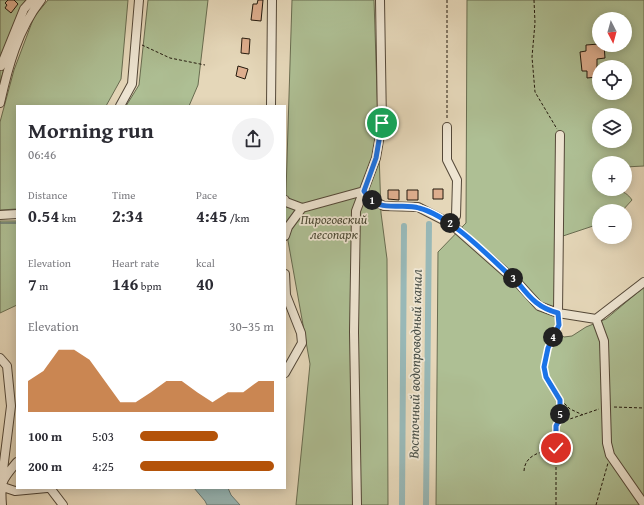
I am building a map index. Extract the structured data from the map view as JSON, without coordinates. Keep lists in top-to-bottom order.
{
  "water": ["Восточный водопроводный канал"],
  "parks": ["Пироговский лесопарк"],
  "north": "bottom",
  "page": {
    "map_buttons": ["+", "−"],
    "heading": ["Morning run", "06:46"],
    "stats": [
      ["Distance", "0.54 km"],
      ["Time", "2:34"],
      ["Pace", "4:45 /km"],
      ["Elevation", "7 m"],
      ["Heart rate", "146 bpm"],
      ["kcal", "40"]
    ],
    "pins": [
      "1",
      "2",
      "3",
      "4",
      "5"
    ],
    "chart": ["Elevation", "30–35 m"],
    "list": [
      {
        "name": "100 m",
        "note": "5:03"
      },
      {
        "name": "200 m",
        "note": "4:25"
      }
    ]
  }
}
